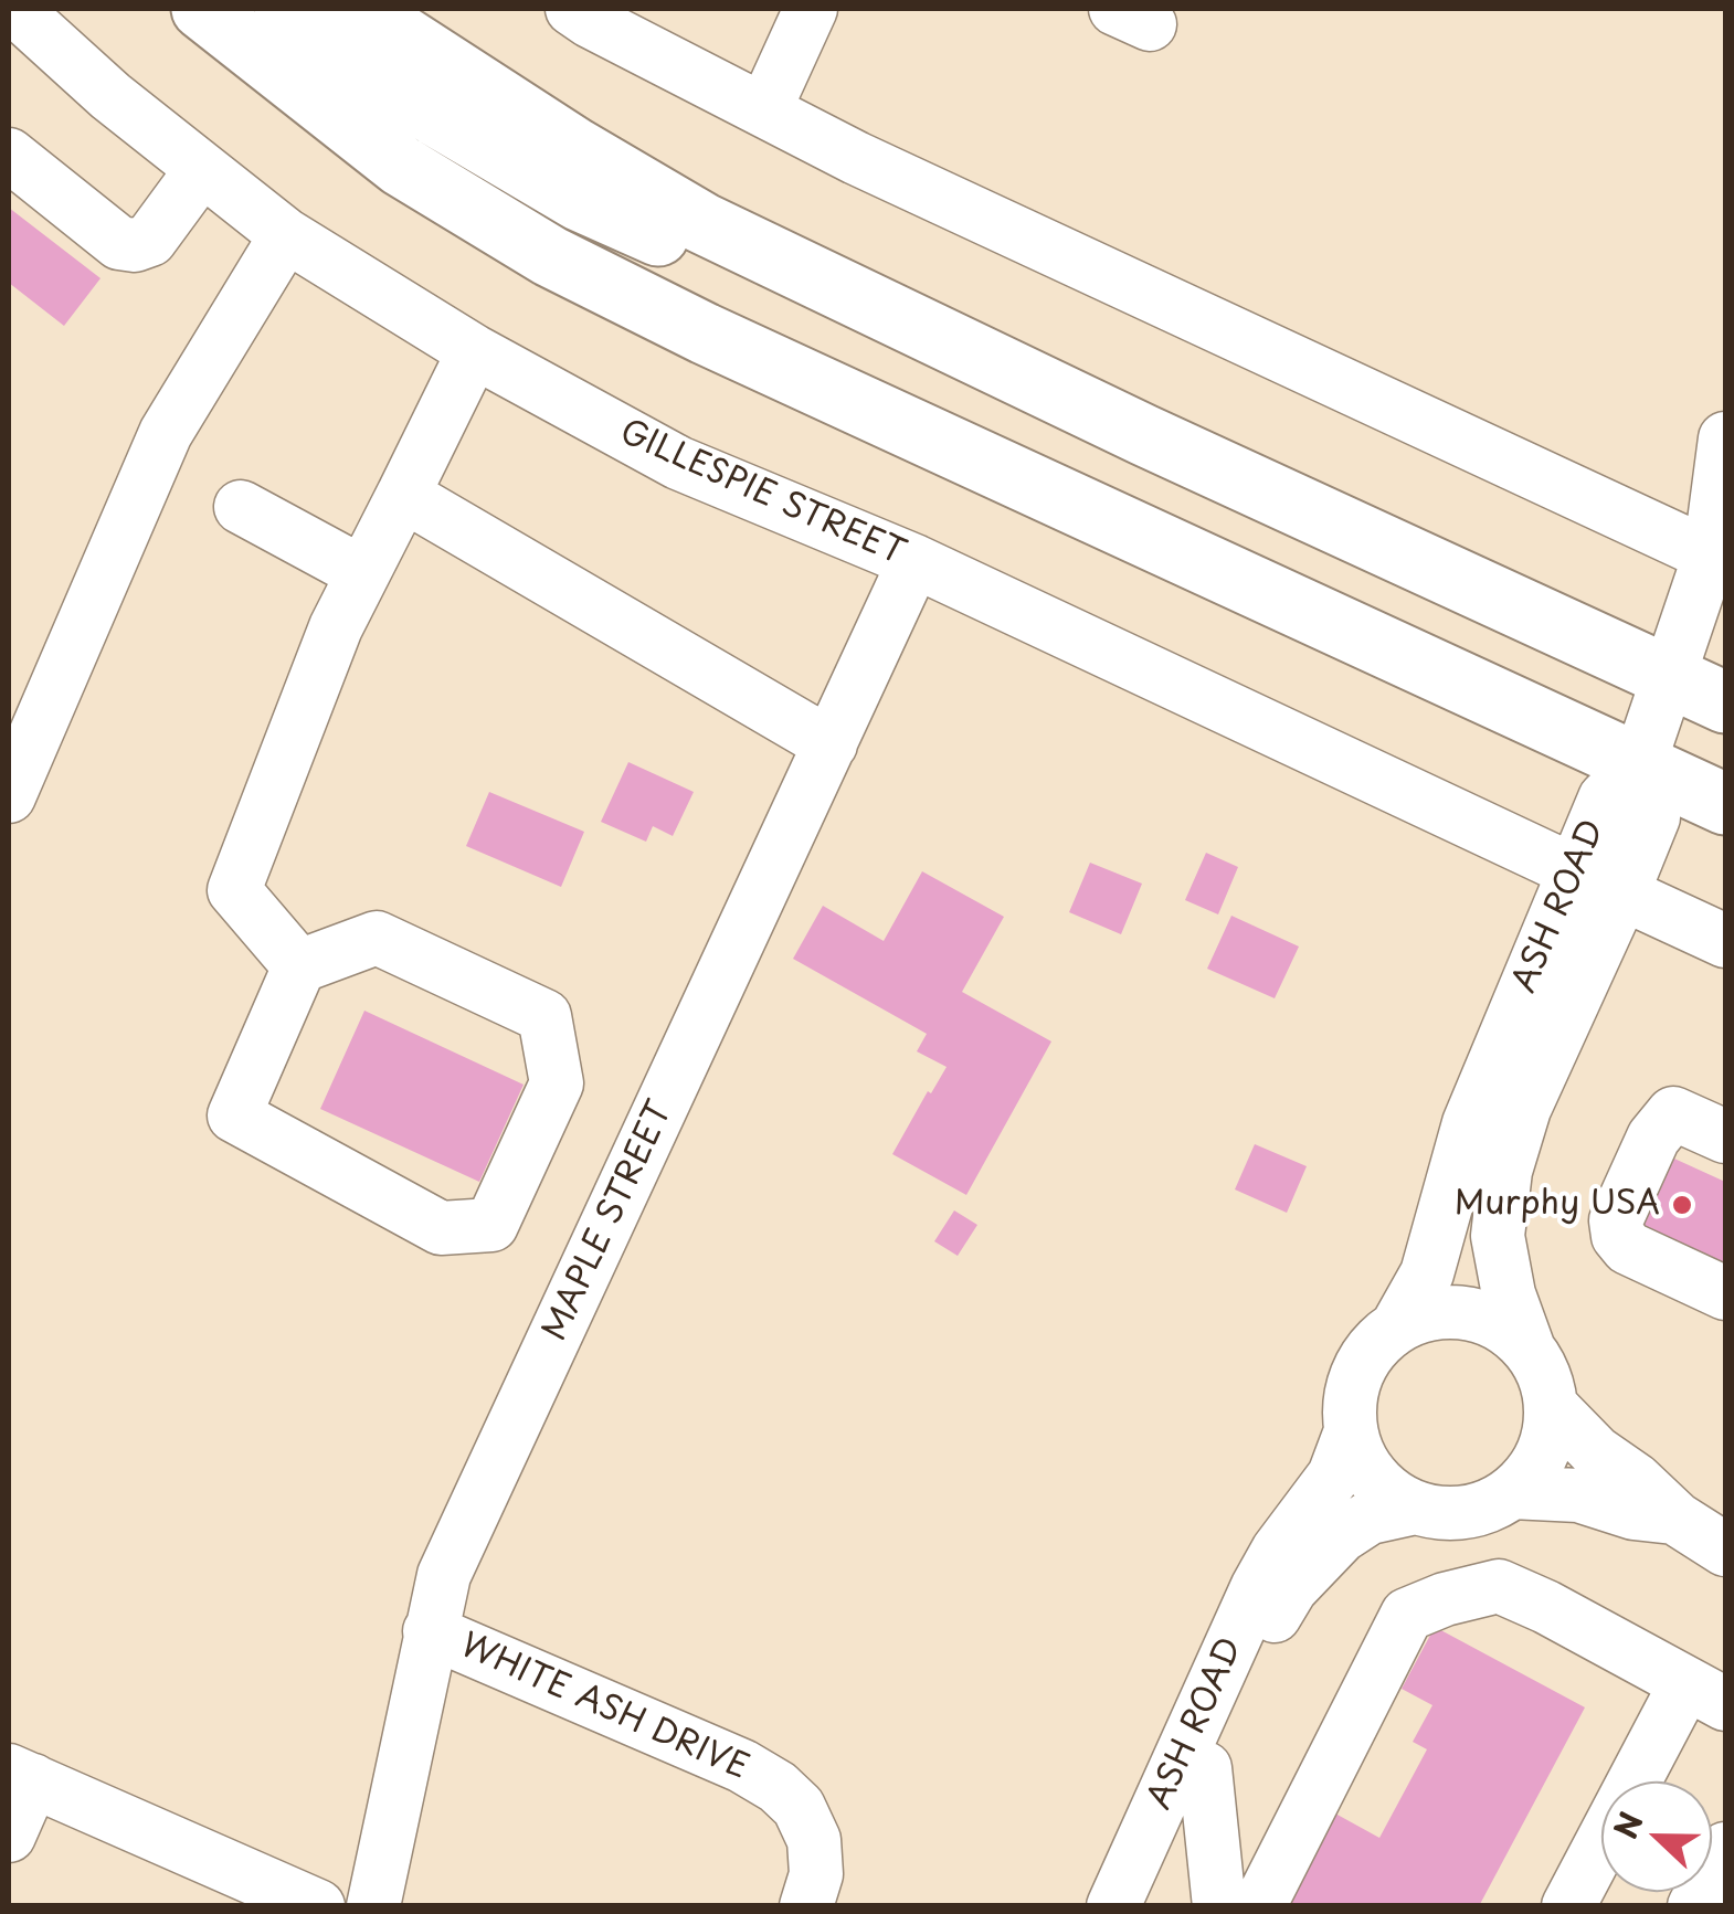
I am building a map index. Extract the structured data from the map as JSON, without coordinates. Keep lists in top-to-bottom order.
{
  "streets": {
    "street": [
      "GILLESPIE STREET",
      "ASH ROAD",
      "MAPLE STREET",
      "WHITE ASH DRIVE"
    ]
  },
  "crossings": [
    ["GILLESPIE STREET", "ASH ROAD"],
    ["GILLESPIE STREET", "MAPLE STREET"],
    ["MAPLE STREET", "WHITE ASH DRIVE"]
  ],
  "places": ["Murphy USA"],
  "north": "left"
}
